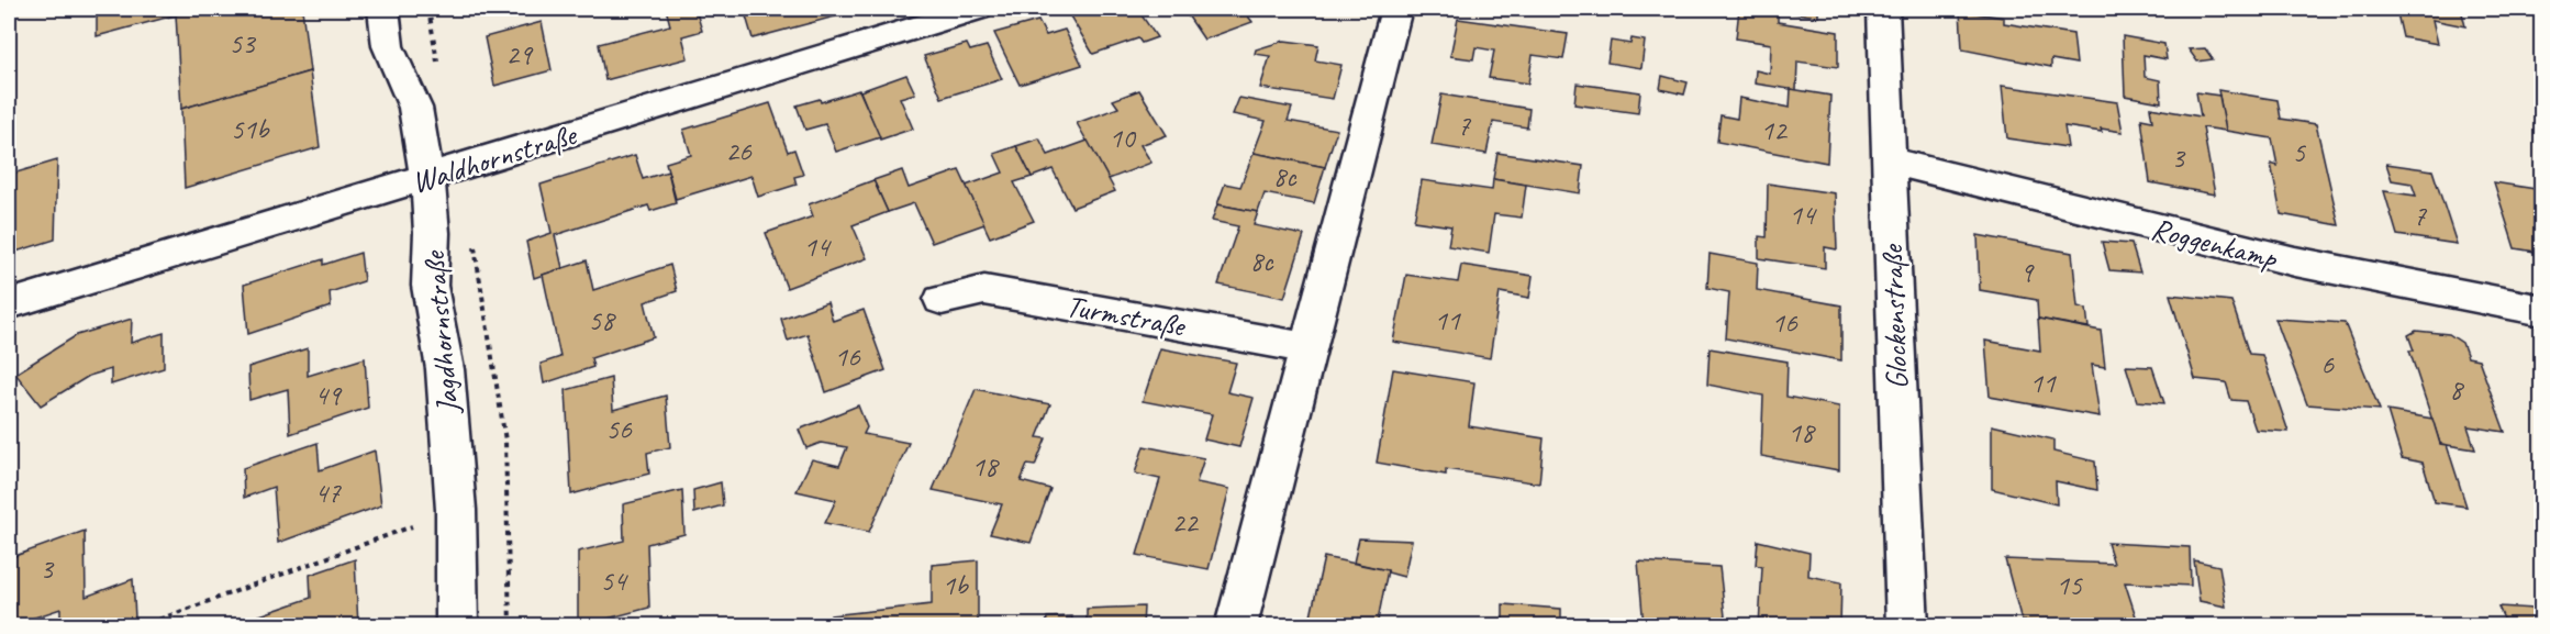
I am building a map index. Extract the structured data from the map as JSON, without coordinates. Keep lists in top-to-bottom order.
{
  "streets": {
    "street": [
      "Waldhornstraße",
      "Roggenkamp",
      "Turmstraße",
      "Glockenstraße",
      "Jagdhornstraße"
    ]
  },
  "crossings": [
    ["Waldhornstraße", "Jagdhornstraße"],
    ["Roggenkamp", "Glockenstraße"]
  ],
  "house_numbers": [
    "53",
    "29",
    "7",
    "51b",
    "12",
    "10",
    "26",
    "5",
    "3",
    "8c",
    "14",
    "7",
    "14",
    "8c",
    "9",
    "58",
    "11",
    "16",
    "16",
    "6",
    "11",
    "8",
    "49",
    "56",
    "18",
    "18",
    "47",
    "22",
    "3",
    "54",
    "1b",
    "15"
  ]
}
